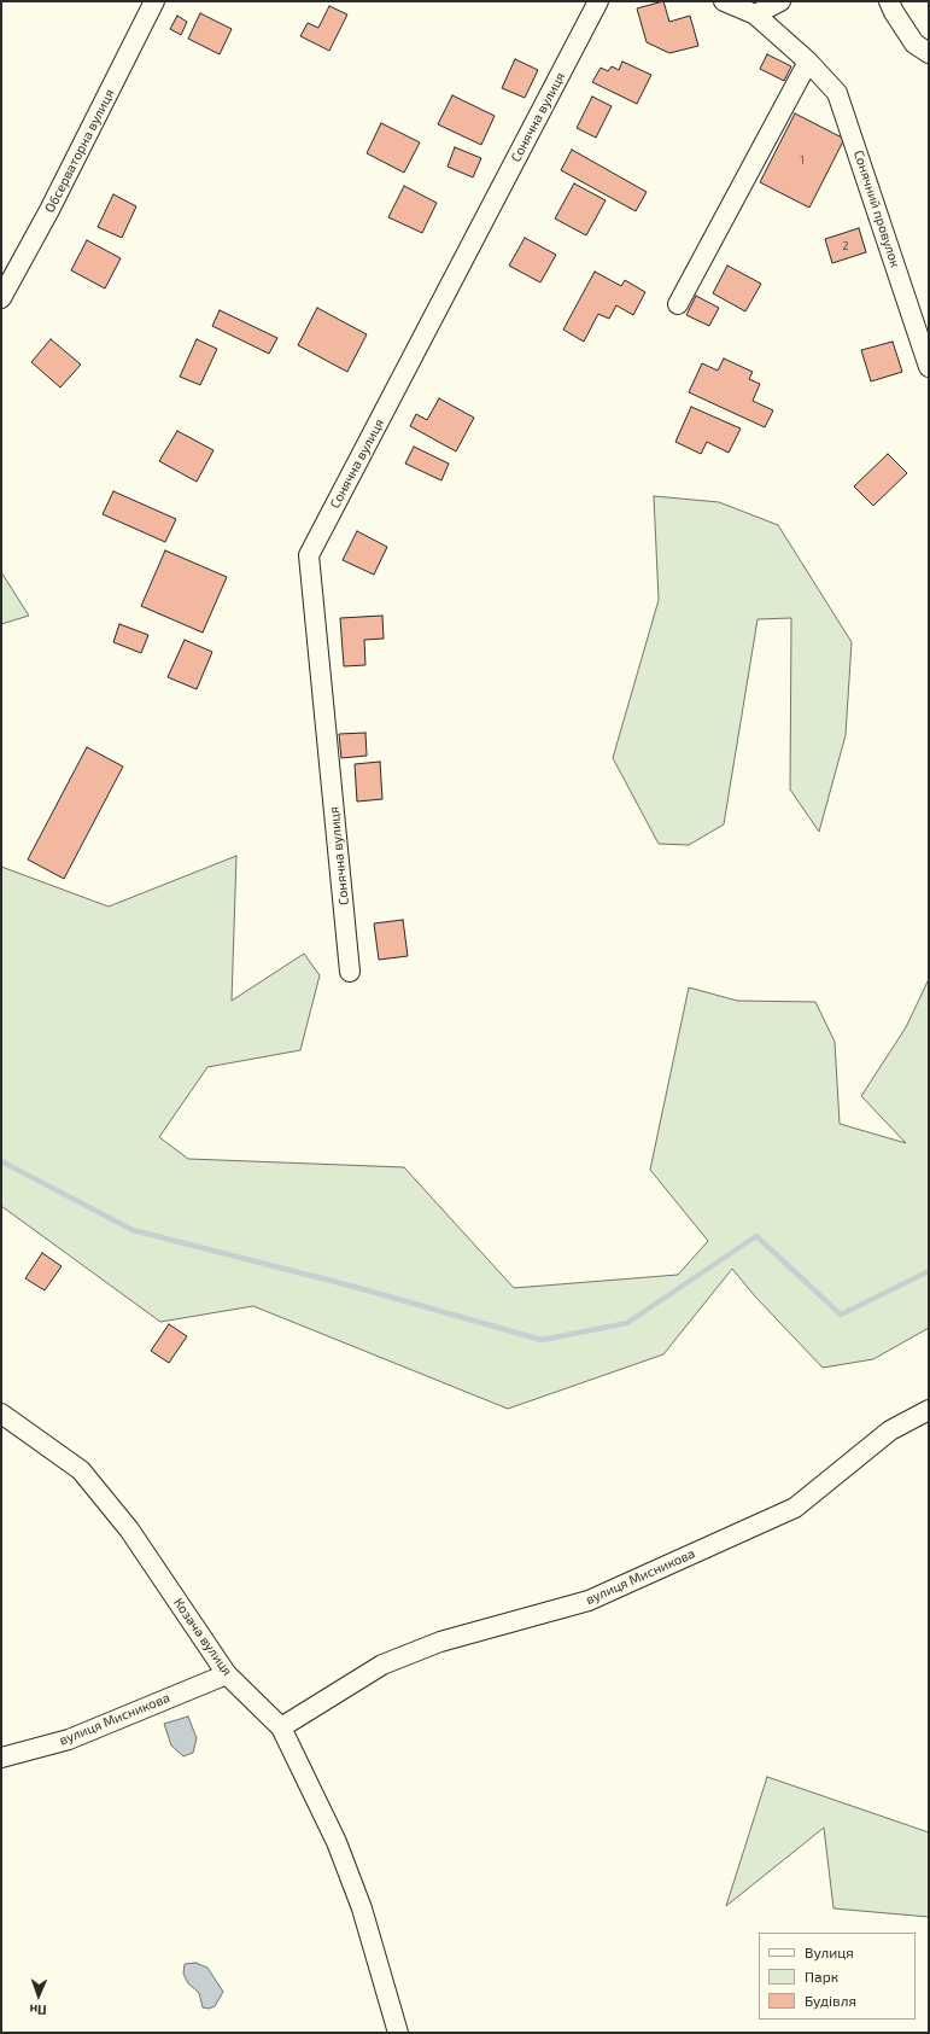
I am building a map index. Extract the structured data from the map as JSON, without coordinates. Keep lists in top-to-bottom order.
{
  "streets": {
    "street": [
      "Сонячна вулиця",
      "Обсерваторна вулиця",
      "Сонячний провулок",
      "вулиця Мисникова",
      "Козача вулиця"
    ]
  },
  "crossings": [
    ["вулиця Мисникова", "Козача вулиця"]
  ],
  "house_numbers": ["1", "2"],
  "legend": ["Вулиця", "Парк", "Будівля"],
  "north": "bottom"
}
